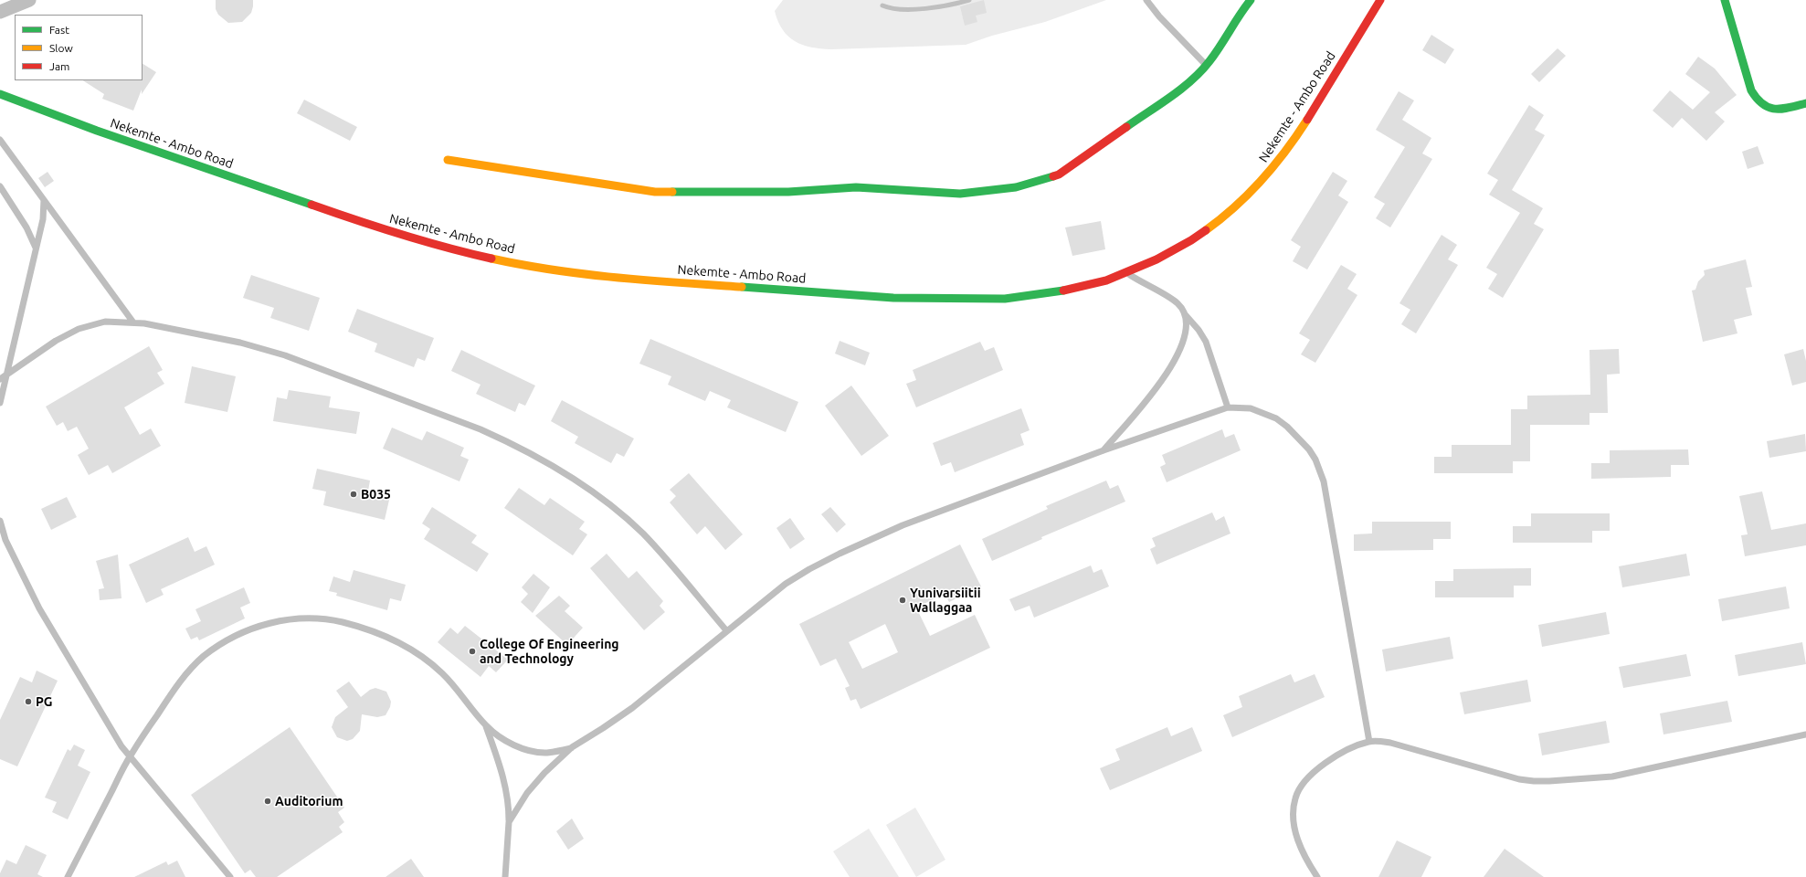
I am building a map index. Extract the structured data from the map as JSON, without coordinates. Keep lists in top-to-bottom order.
{
  "streets": {
    "main road": ["Nekemte - Ambo Road"]
  },
  "places": [
    "B035",
    "Yunivarsiitii Wallaggaa",
    "College Of Engineering and Technology",
    "PG",
    "Auditorium"
  ],
  "legend": ["Fast", "Slow", "Jam"]
}
